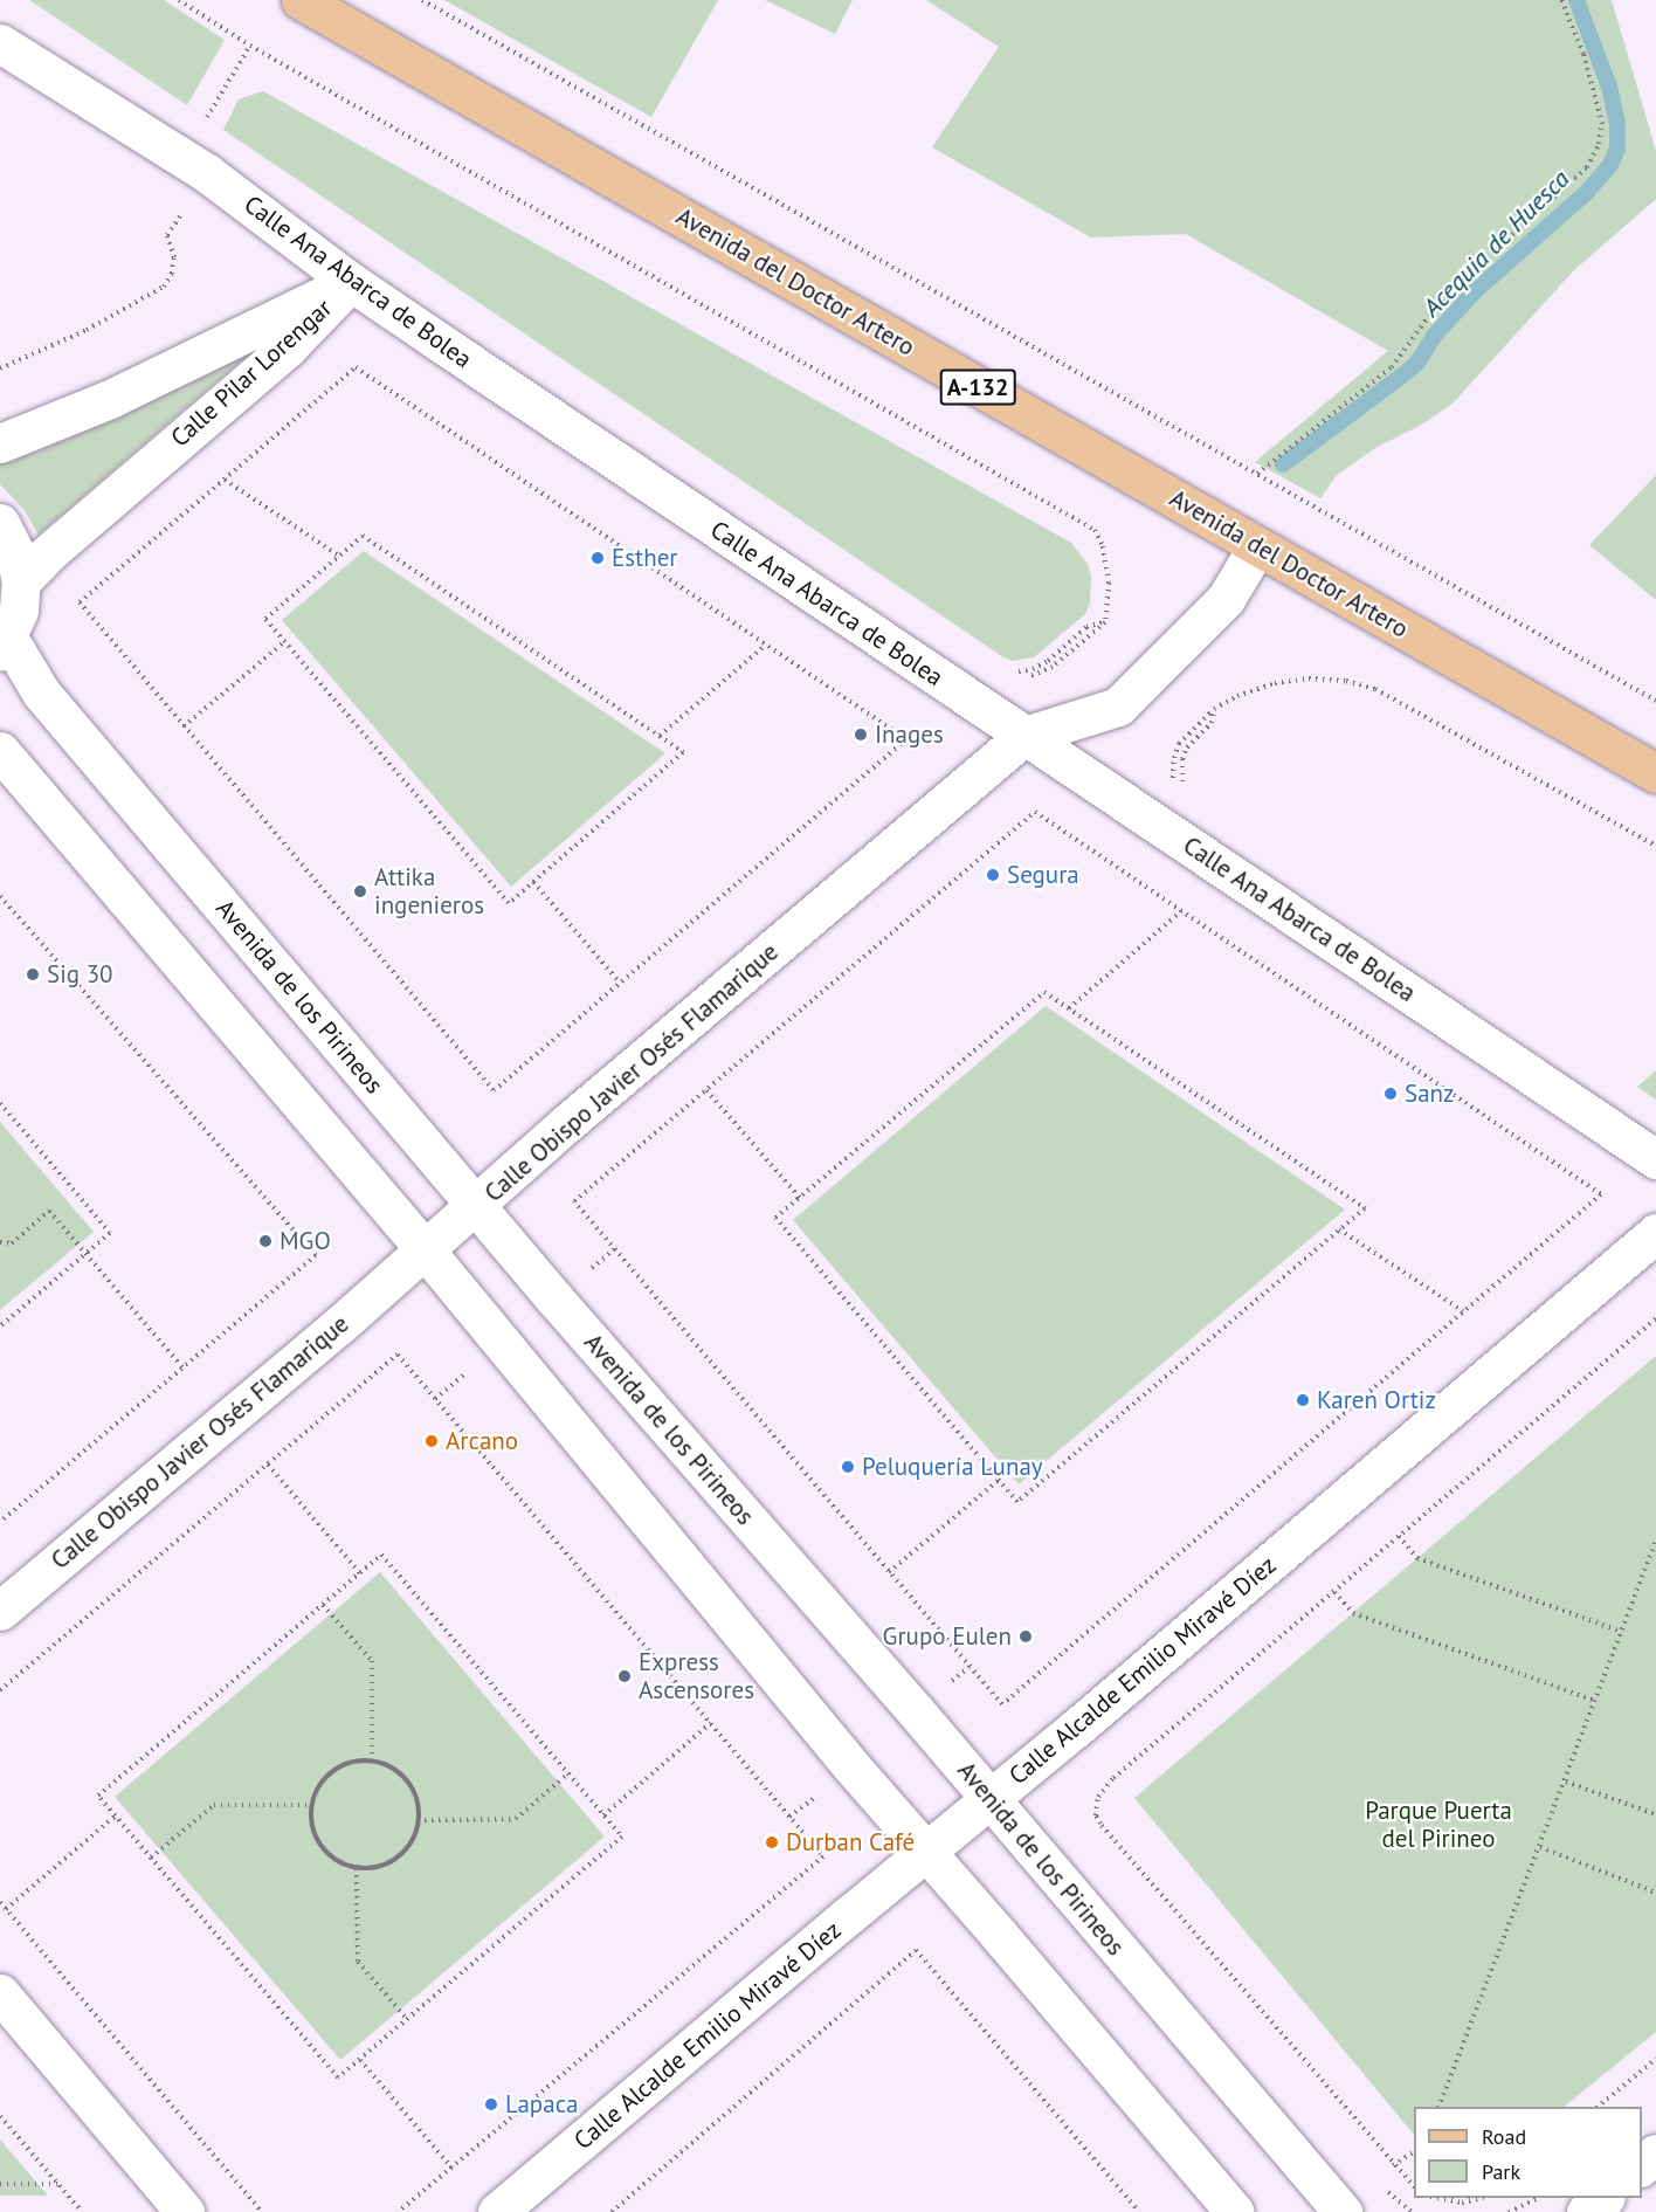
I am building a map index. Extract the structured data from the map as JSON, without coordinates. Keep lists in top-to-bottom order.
{
  "streets": {
    "main road": ["Avenida del Doctor Artero", "A-132"],
    "street": [
      "Calle Ana Abarca de Bolea",
      "Calle Pilar Lorengar",
      "Avenida de los Pirineos",
      "Calle Obispo Javier Osés Flamarique",
      "Calle Alcalde Emilio Miravé Díez"
    ]
  },
  "crossings": [
    ["Calle Ana Abarca de Bolea", "Calle Pilar Lorengar"],
    ["Calle Ana Abarca de Bolea", "Calle Obispo Javier Osés Flamarique"],
    ["Avenida del Doctor Artero", "Calle Obispo Javier Osés Flamarique"],
    ["Avenida de los Pirineos", "Calle Obispo Javier Osés Flamarique"],
    ["Avenida de los Pirineos", "Calle Alcalde Emilio Miravé Díez"]
  ],
  "water": ["Acequia de Huesca"],
  "parks": ["Parque Puerta del Pirineo"],
  "places": [
    "Esther",
    "Inages",
    "Segura",
    "Attika ingenieros",
    "Sig 30",
    "Sanz",
    "MGO",
    "Karen Ortiz",
    "Arcano",
    "Peluquería Lunay",
    "Grupo Eulen",
    "Express Ascensores",
    "Durban Café",
    "Lapaca"
  ],
  "legend": ["Road", "Park"]
}
